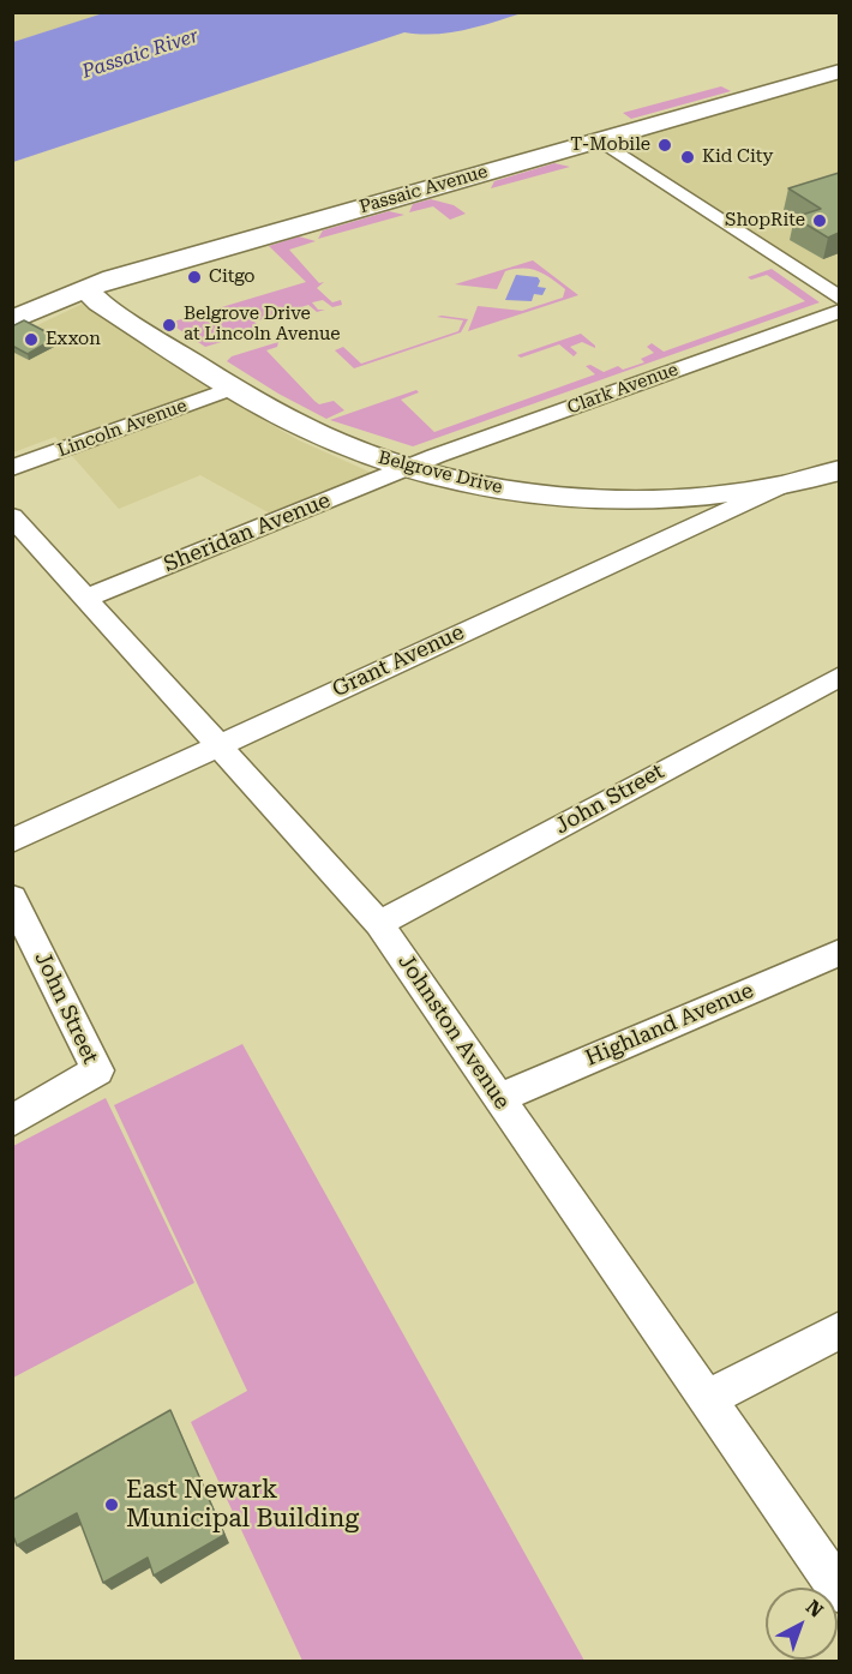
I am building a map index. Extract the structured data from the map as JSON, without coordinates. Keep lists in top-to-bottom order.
{
  "streets": {
    "main road": ["Passaic Avenue", "Belgrove Drive"],
    "street": [
      "Clark Avenue",
      "Lincoln Avenue",
      "Sheridan Avenue",
      "Grant Avenue",
      "John Street",
      "Highland Avenue",
      "Johnston Avenue"
    ]
  },
  "crossings": [
    ["Passaic Avenue", "Belgrove Drive"],
    ["Clark Avenue", "Belgrove Drive"],
    ["Clark Avenue", "Sheridan Avenue"],
    ["Lincoln Avenue", "Belgrove Drive"],
    ["Belgrove Drive", "Sheridan Avenue"],
    ["Belgrove Drive", "Grant Avenue"],
    ["Sheridan Avenue", "Johnston Avenue"],
    ["Grant Avenue", "Johnston Avenue"],
    ["John Street", "Johnston Avenue"],
    ["Highland Avenue", "Johnston Avenue"]
  ],
  "water": ["Passaic River"],
  "places": [
    "T-Mobile",
    "Kid City",
    "ShopRite",
    "Citgo",
    "Belgrove Drive at Lincoln Avenue",
    "Exxon",
    "East Newark Municipal Building"
  ],
  "north": "top right"
}
